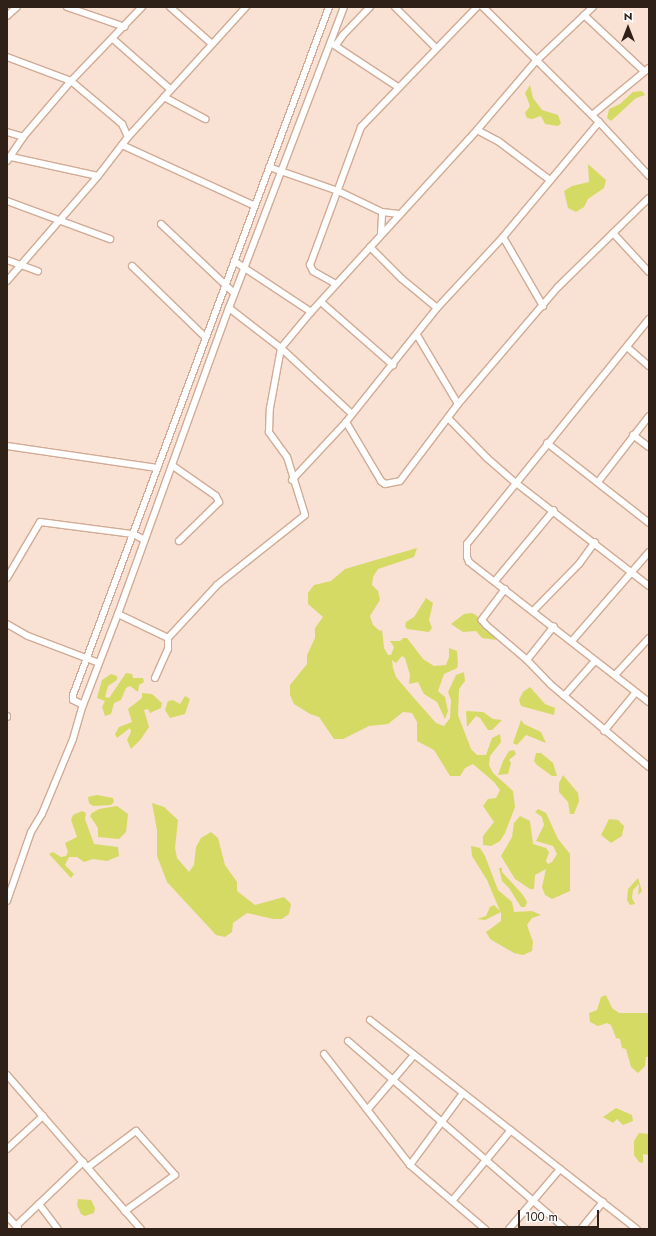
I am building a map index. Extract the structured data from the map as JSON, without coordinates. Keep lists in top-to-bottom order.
{
  "scale_bar": "100 m",
  "north": "top"
}
